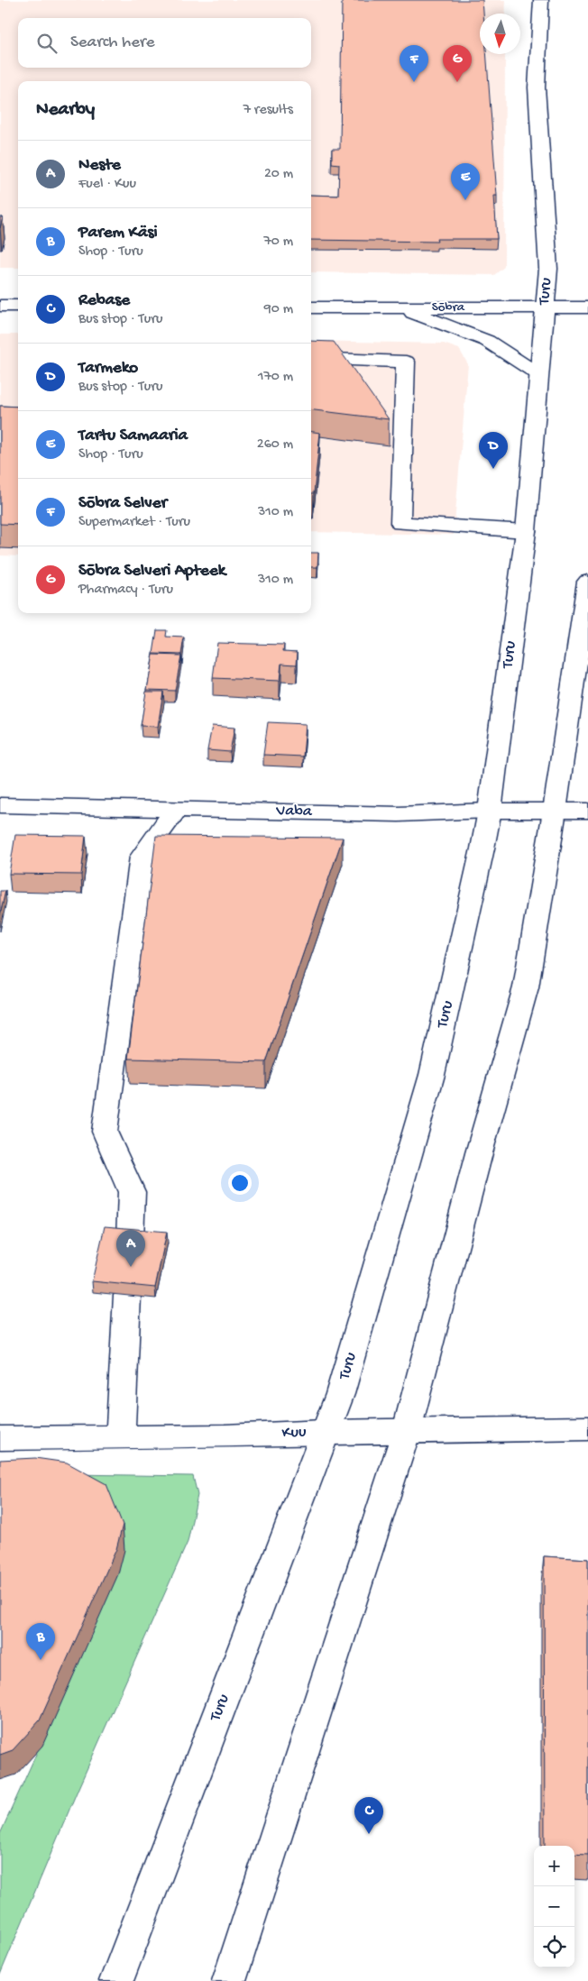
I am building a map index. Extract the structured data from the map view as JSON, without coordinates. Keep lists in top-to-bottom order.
{
  "streets": {
    "main road": [
      "Turu",
      "Sõbra",
      "Vaba",
      "Kuu"
    ]
  },
  "crossings": [
    ["Turu", "Sõbra"],
    ["Turu", "Vaba"],
    ["Turu", "Kuu"]
  ],
  "north": "bottom",
  "page": {
    "search": "Search here",
    "pins": [
      "F",
      "G",
      "E",
      "D",
      "A",
      "B",
      "C"
    ],
    "heading": ["Nearby", "7 results"],
    "list": [
      {
        "mark": "A",
        "name": "Neste",
        "note": "Fuel · Kuu",
        "value": "20 m"
      },
      {
        "mark": "B",
        "name": "Parem Käsi",
        "note": "Shop · Turu",
        "value": "70 m"
      },
      {
        "mark": "C",
        "name": "Rebase",
        "note": "Bus stop · Turu",
        "value": "90 m"
      },
      {
        "mark": "D",
        "name": "Tarmeko",
        "note": "Bus stop · Turu",
        "value": "170 m"
      },
      {
        "mark": "E",
        "name": "Tartu Samaaria",
        "note": "Shop · Turu",
        "value": "260 m"
      },
      {
        "mark": "F",
        "name": "Sõbra Selver",
        "note": "Supermarket · Turu",
        "value": "310 m"
      },
      {
        "mark": "G",
        "name": "Sõbra Selveri Apteek",
        "note": "Pharmacy · Turu",
        "value": "310 m"
      }
    ],
    "map_buttons": ["+", "−"]
  }
}
